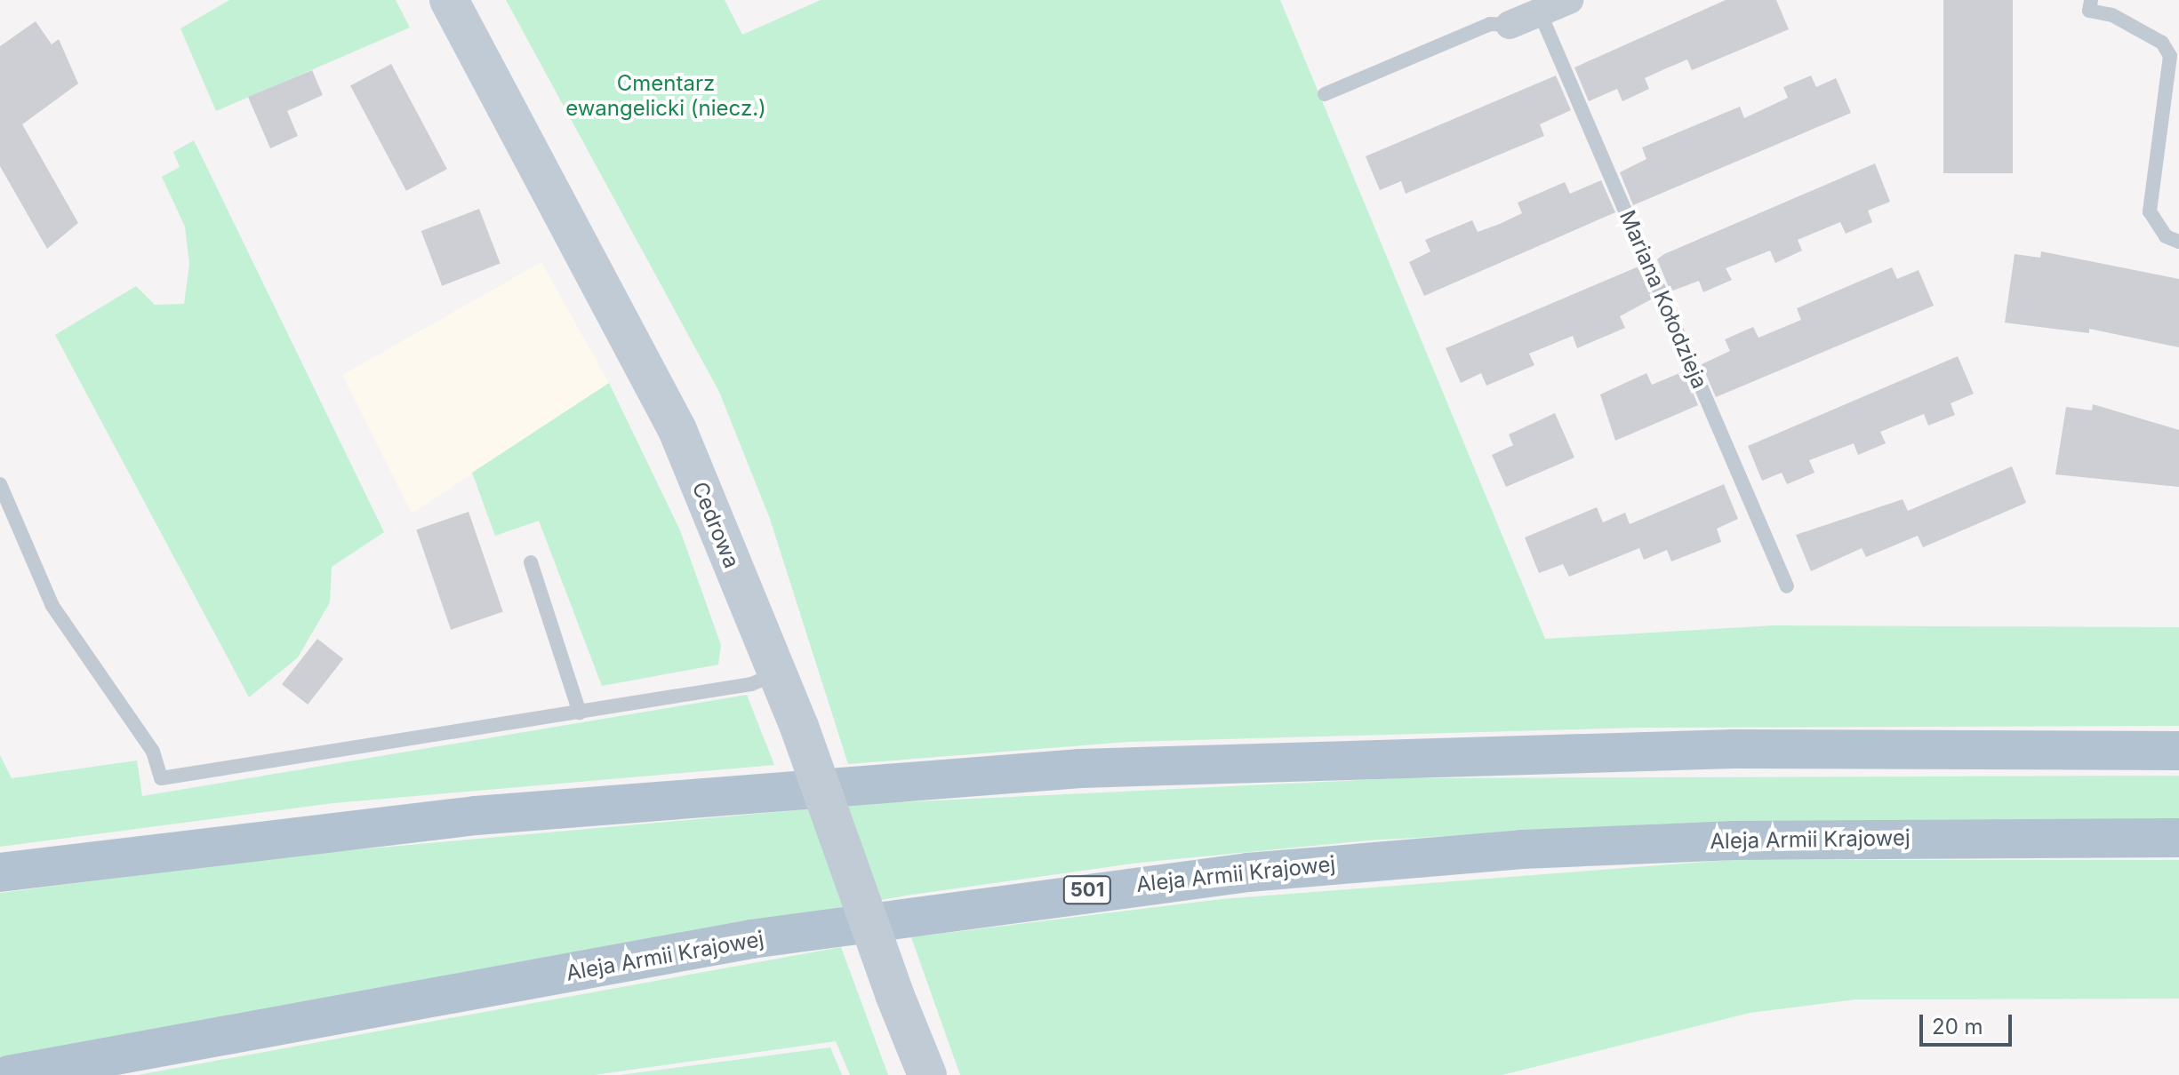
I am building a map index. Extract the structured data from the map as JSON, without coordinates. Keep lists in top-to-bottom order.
{
  "streets": {
    "main road": ["Aleja Armii Krajowej", "501"],
    "street": ["Cedrowa"],
    "lane": ["Mariana Kołodzieja"]
  },
  "parks": ["Cmentarz ewangelicki (niecz.)"],
  "scale_bar": "20 m"
}
